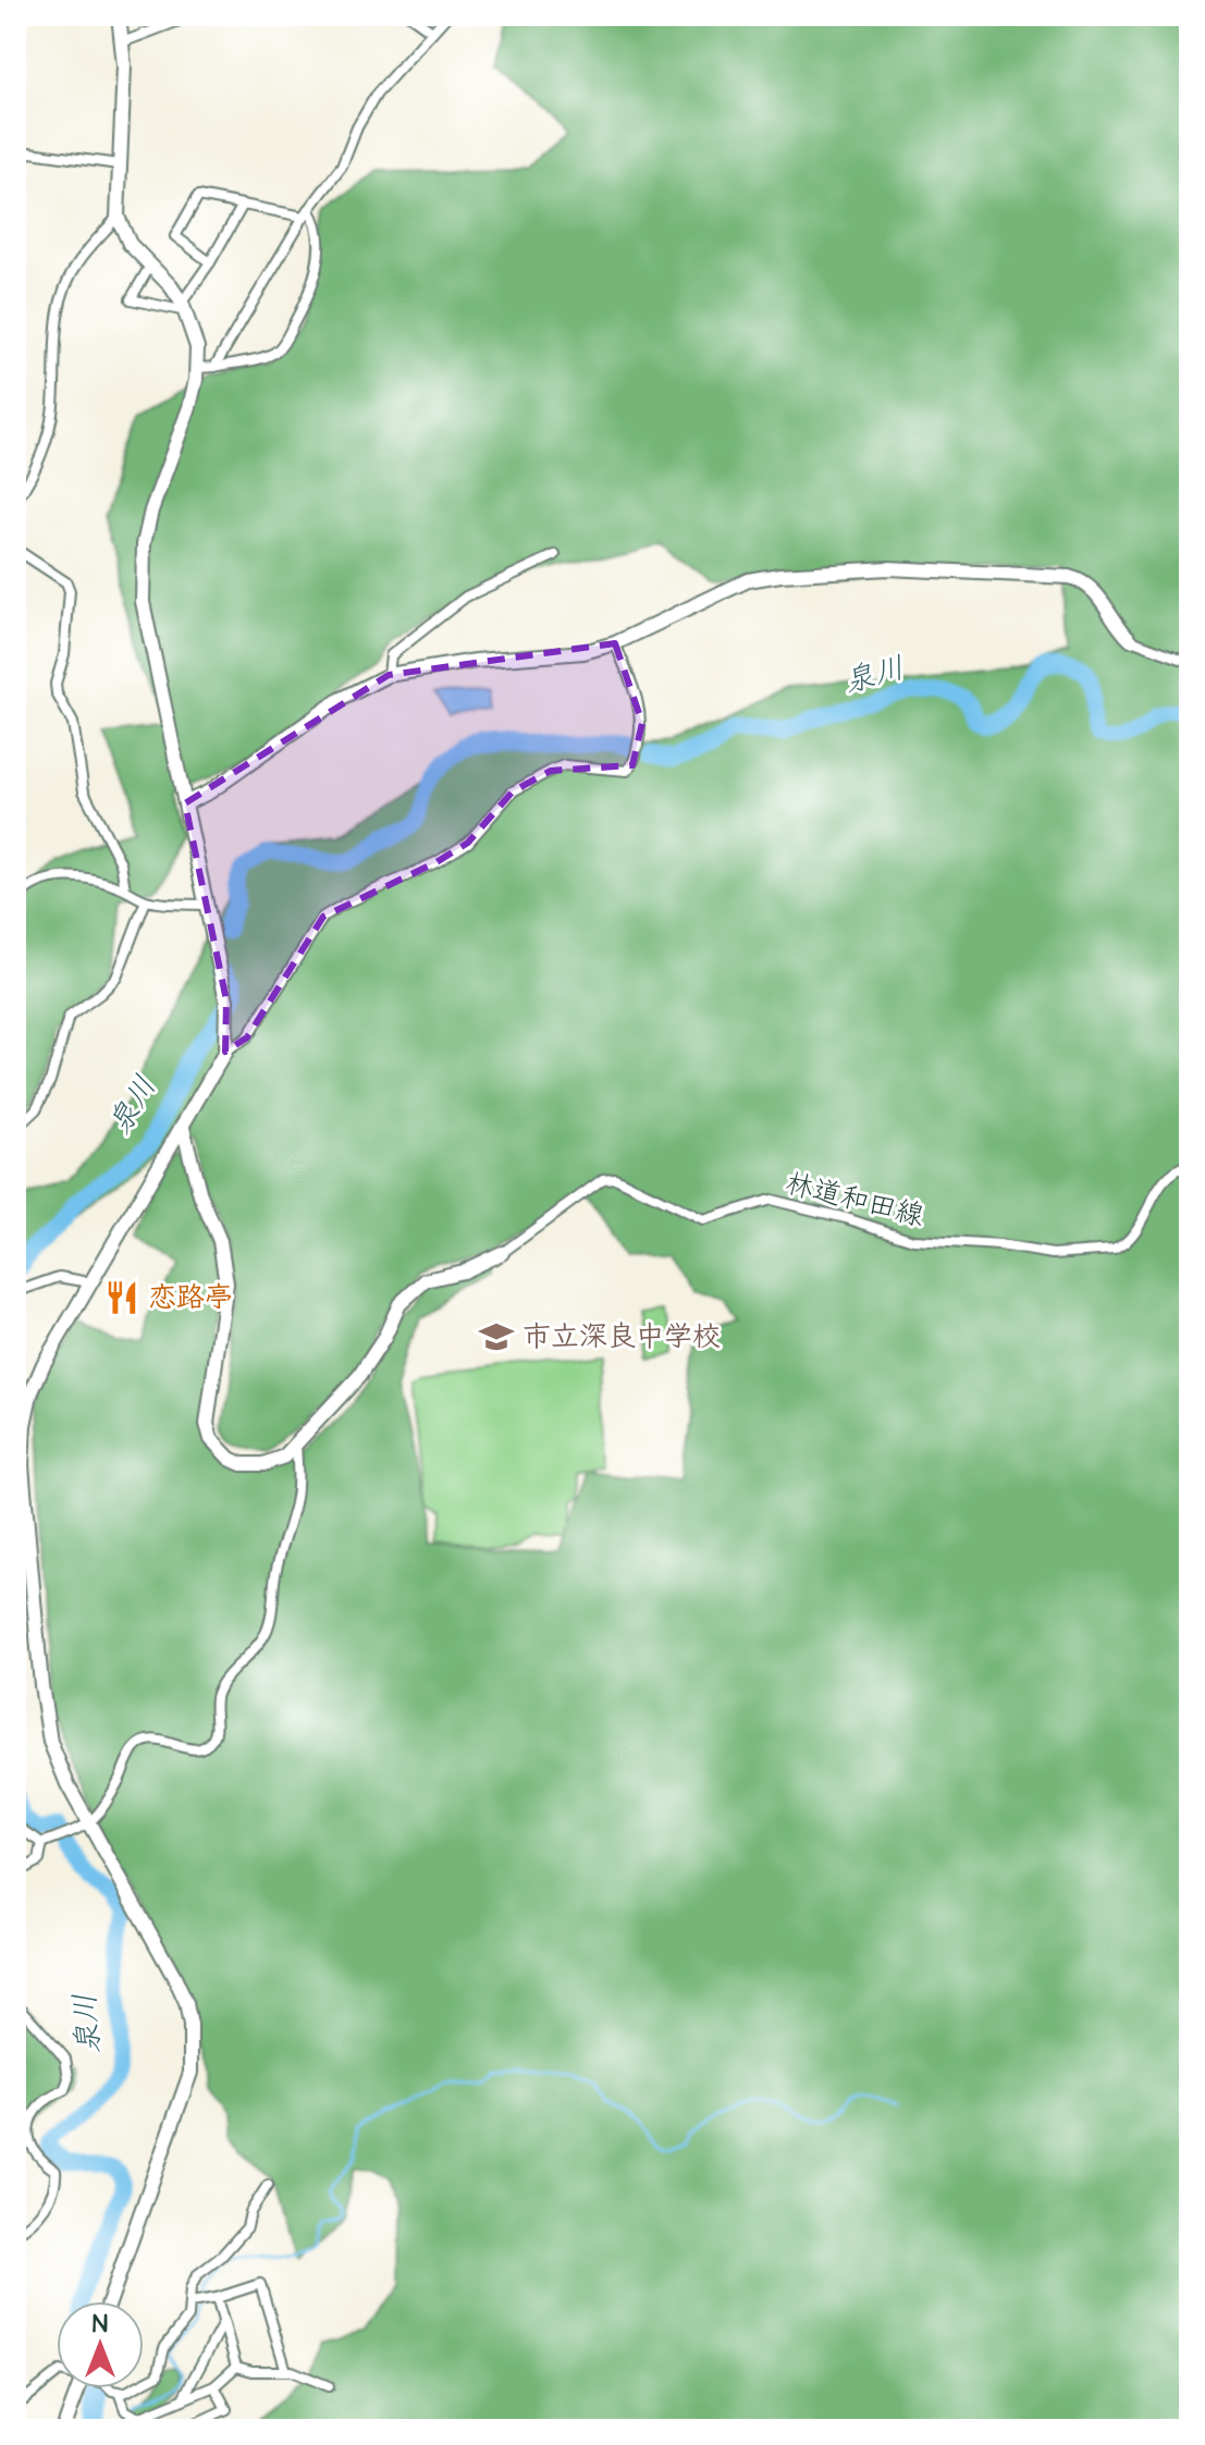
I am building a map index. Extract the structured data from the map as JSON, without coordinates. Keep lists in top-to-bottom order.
{
  "streets": {
    "street": ["林道和田線"]
  },
  "water": ["泉川"],
  "places": {
    "restaurant": ["恋路亭"],
    "school or university": ["市立深良中学校"]
  },
  "north": "top"
}
